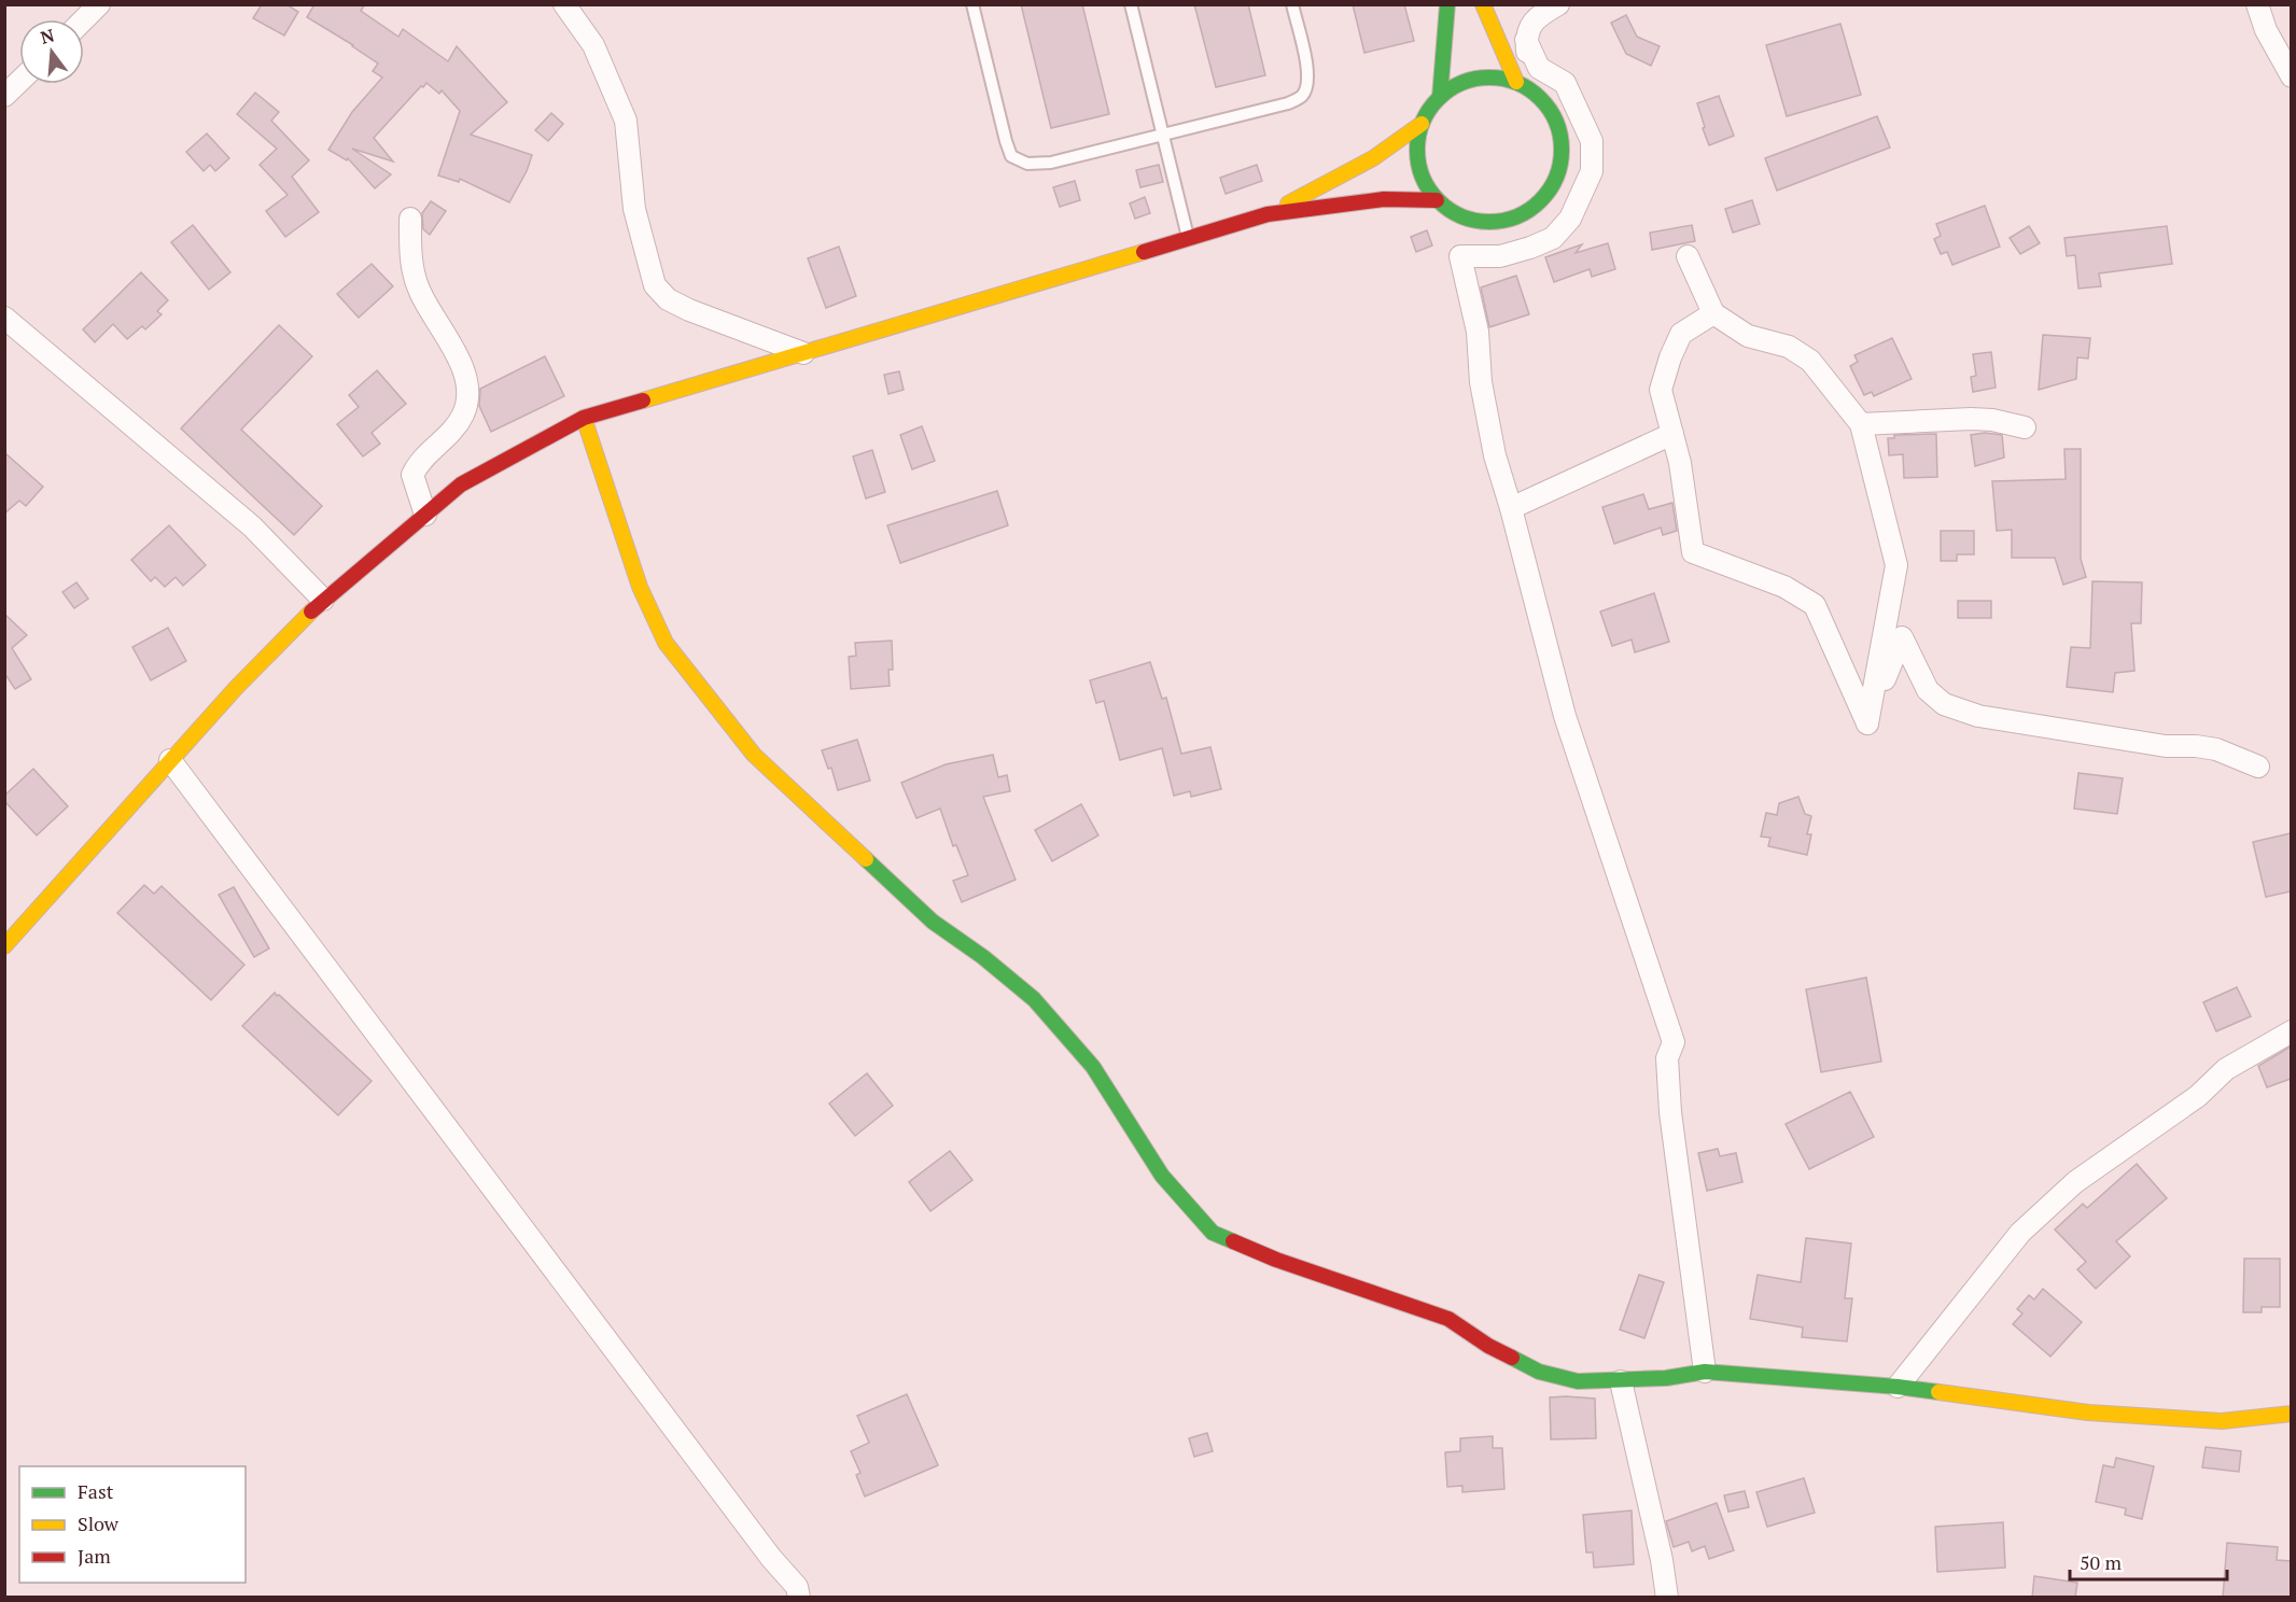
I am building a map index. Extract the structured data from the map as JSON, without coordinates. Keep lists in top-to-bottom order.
{
  "legend": ["Fast", "Slow", "Jam"],
  "scale_bar": "50 m",
  "north": "top"
}
